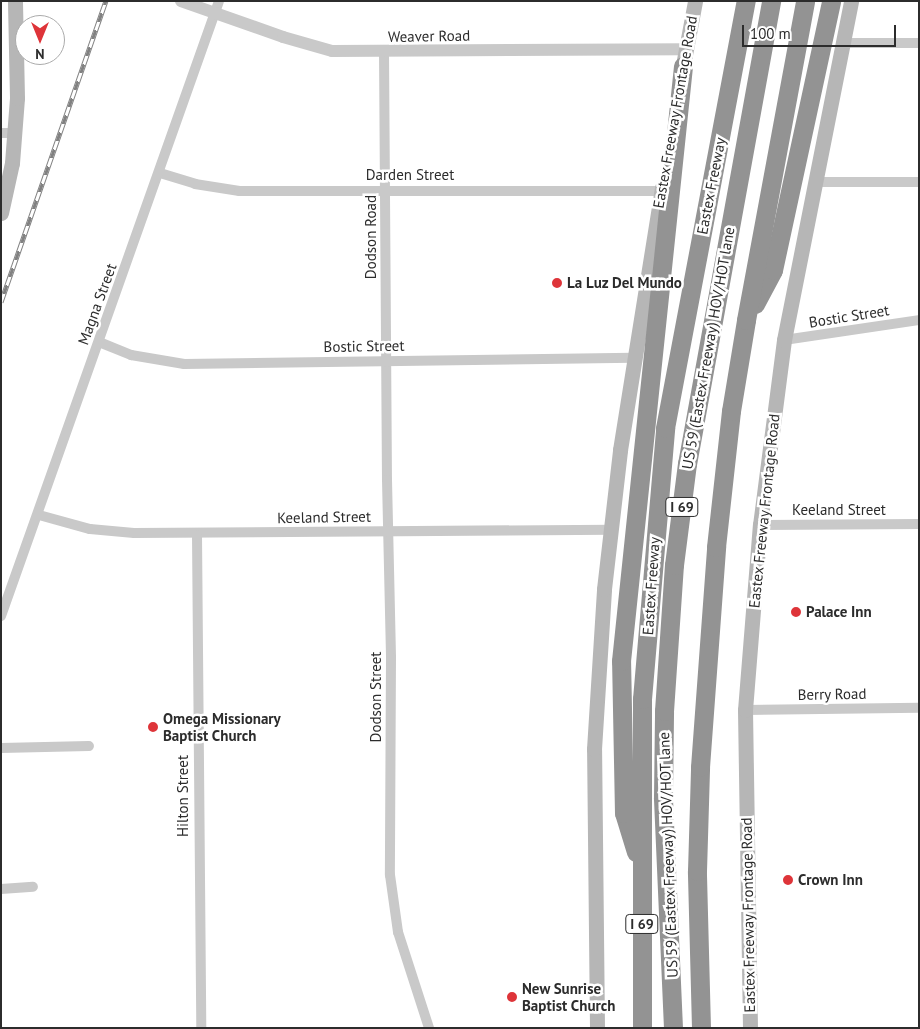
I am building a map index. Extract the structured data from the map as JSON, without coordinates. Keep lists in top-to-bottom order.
{
  "streets": {
    "highway": ["Eastex Freeway", "US 59 (Eastex Freeway) HOV/HOT lane", "I 69"],
    "main road": ["Eastex Freeway Frontage Road"],
    "street": [
      "Weaver Road",
      "Darden Street",
      "Dodson Road",
      "Magna Street",
      "Bostic Street",
      "Keeland Street",
      "Berry Road",
      "Dodson Street",
      "Hilton Street"
    ]
  },
  "crossings": [
    ["Weaver Road", "Eastex Freeway Frontage Road"],
    ["Weaver Road", "Dodson Road"],
    ["Weaver Road", "Magna Street"],
    ["Eastex Freeway Frontage Road", "Darden Street"],
    ["Eastex Freeway Frontage Road", "Bostic Street"],
    ["Eastex Freeway Frontage Road", "Keeland Street"],
    ["Eastex Freeway Frontage Road", "Berry Road"],
    ["Darden Street", "Dodson Road"],
    ["Darden Street", "Magna Street"],
    ["Dodson Road", "Bostic Street"],
    ["Dodson Road", "Dodson Street"],
    ["Magna Street", "Bostic Street"],
    ["Magna Street", "Keeland Street"],
    ["Bostic Street", "Dodson Street"],
    ["Keeland Street", "Dodson Street"],
    ["Keeland Street", "Hilton Street"]
  ],
  "places": [
    "La Luz Del Mundo",
    "Palace Inn",
    "Omega Missionary Baptist Church",
    "Crown Inn",
    "New Sunrise Baptist Church"
  ],
  "scale_bar": "100 m",
  "north": "bottom"
}
